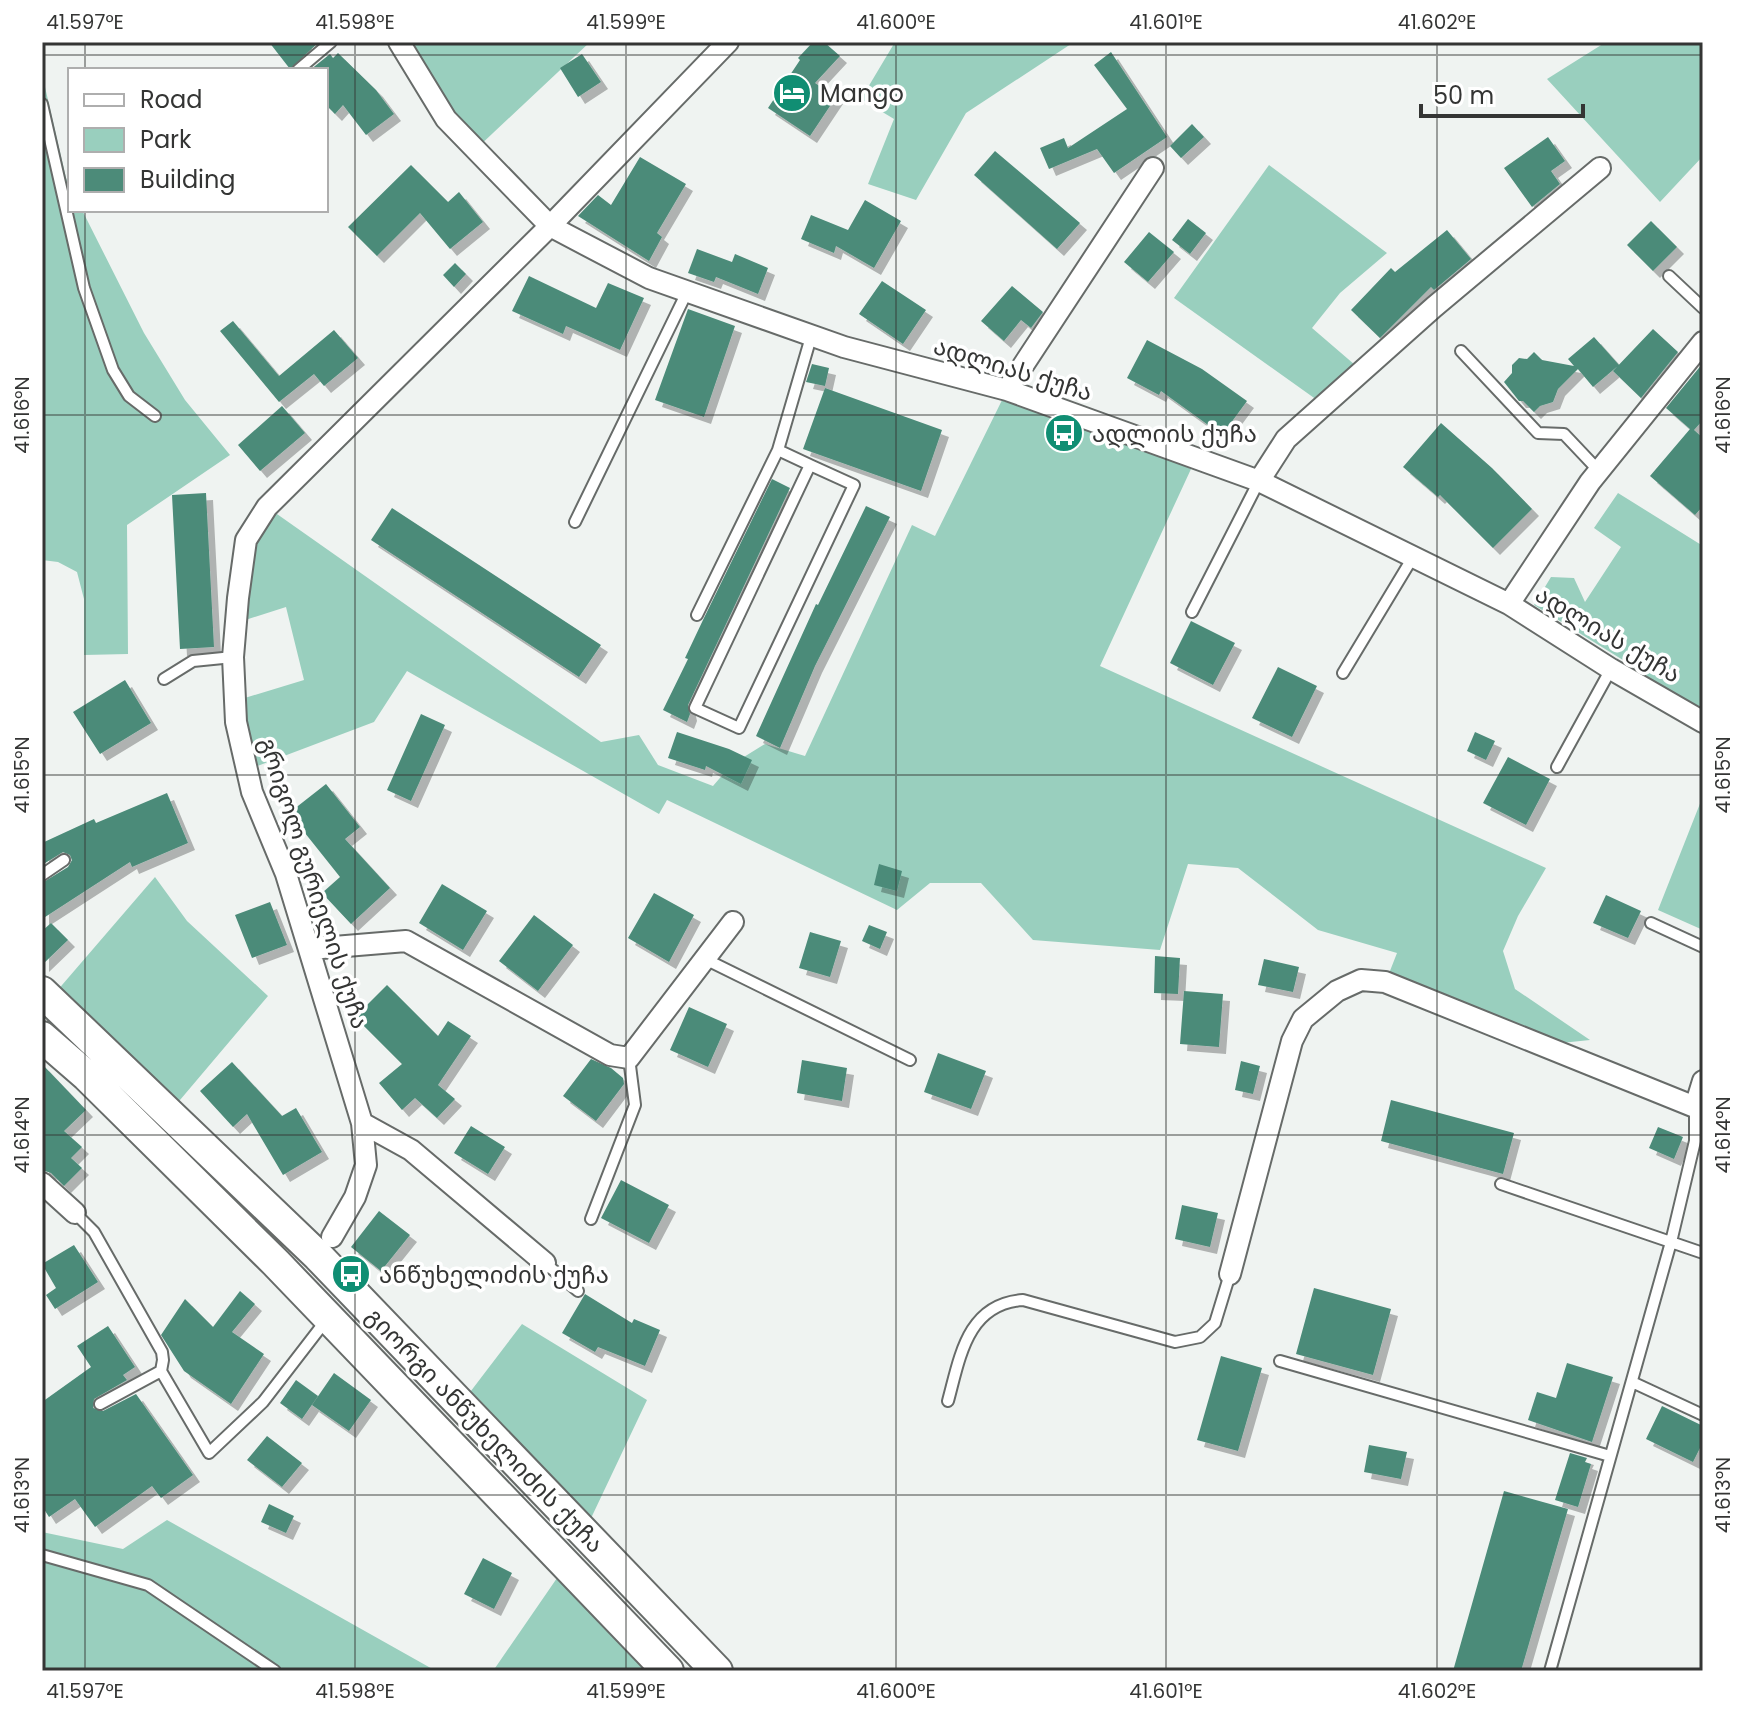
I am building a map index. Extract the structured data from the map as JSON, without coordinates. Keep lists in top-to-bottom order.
{
  "streets": {
    "main road": ["გიორგი ანწუხელიძის ქუჩა"],
    "street": ["ადლიას ქუჩა", "გრიგოლ გურიელის ქუჩა"]
  },
  "crossings": [
    ["ადლიას ქუჩა", "გრიგოლ გურიელის ქუჩა"]
  ],
  "places": {
    "hotel": ["Mango"],
    "bus stop": ["ადლიის ქუჩა", "ანწუხელიძის ქუჩა"]
  },
  "legend": ["Road", "Park", "Building"],
  "scale_bar": "50 m",
  "coordinates": [
    "41.597°E",
    "41.598°E",
    "41.599°E",
    "41.600°E",
    "41.601°E",
    "41.602°E",
    "41.616°N",
    "41.615°N",
    "41.614°N",
    "41.613°N"
  ]
}
